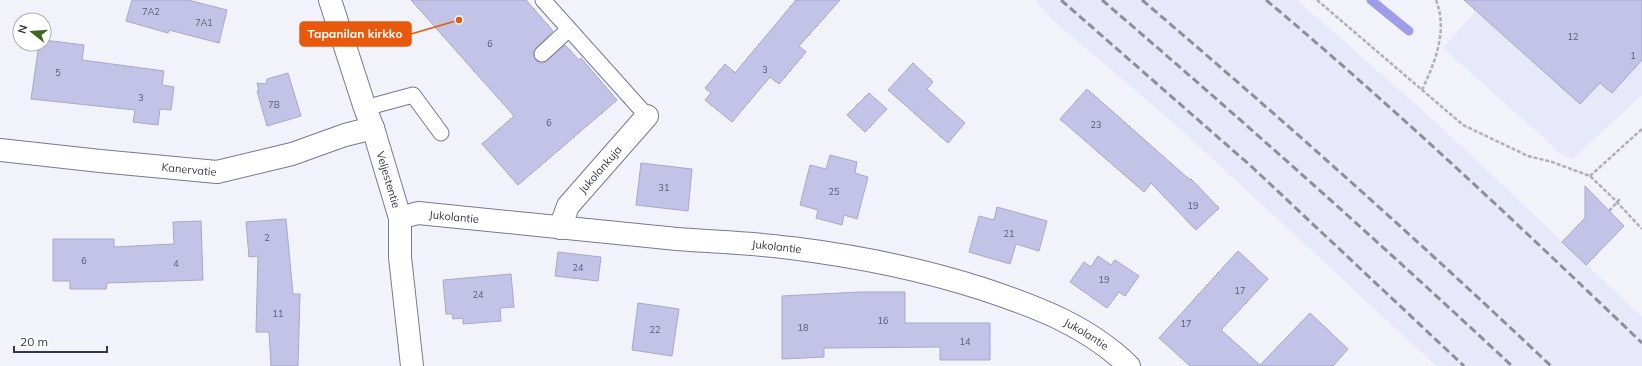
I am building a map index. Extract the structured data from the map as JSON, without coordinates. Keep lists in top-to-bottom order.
{
  "streets": {
    "street": [
      "Kanervatie",
      "Jukolankuja",
      "Veljestentie",
      "Jukolantie"
    ]
  },
  "crossings": [
    ["Kanervatie", "Veljestentie"],
    ["Jukolankuja", "Jukolantie"],
    ["Veljestentie", "Jukolantie"]
  ],
  "places": ["Tapanilan kirkko"],
  "house_numbers": [
    "7A2",
    "7A1",
    "12",
    "6",
    "1",
    "3",
    "5",
    "3",
    "7B",
    "6",
    "23",
    "31",
    "25",
    "19",
    "21",
    "2",
    "6",
    "4",
    "24",
    "19",
    "17",
    "24",
    "11",
    "16",
    "17",
    "18",
    "22",
    "14"
  ],
  "scale_bar": "20 m",
  "north": "left"
}
